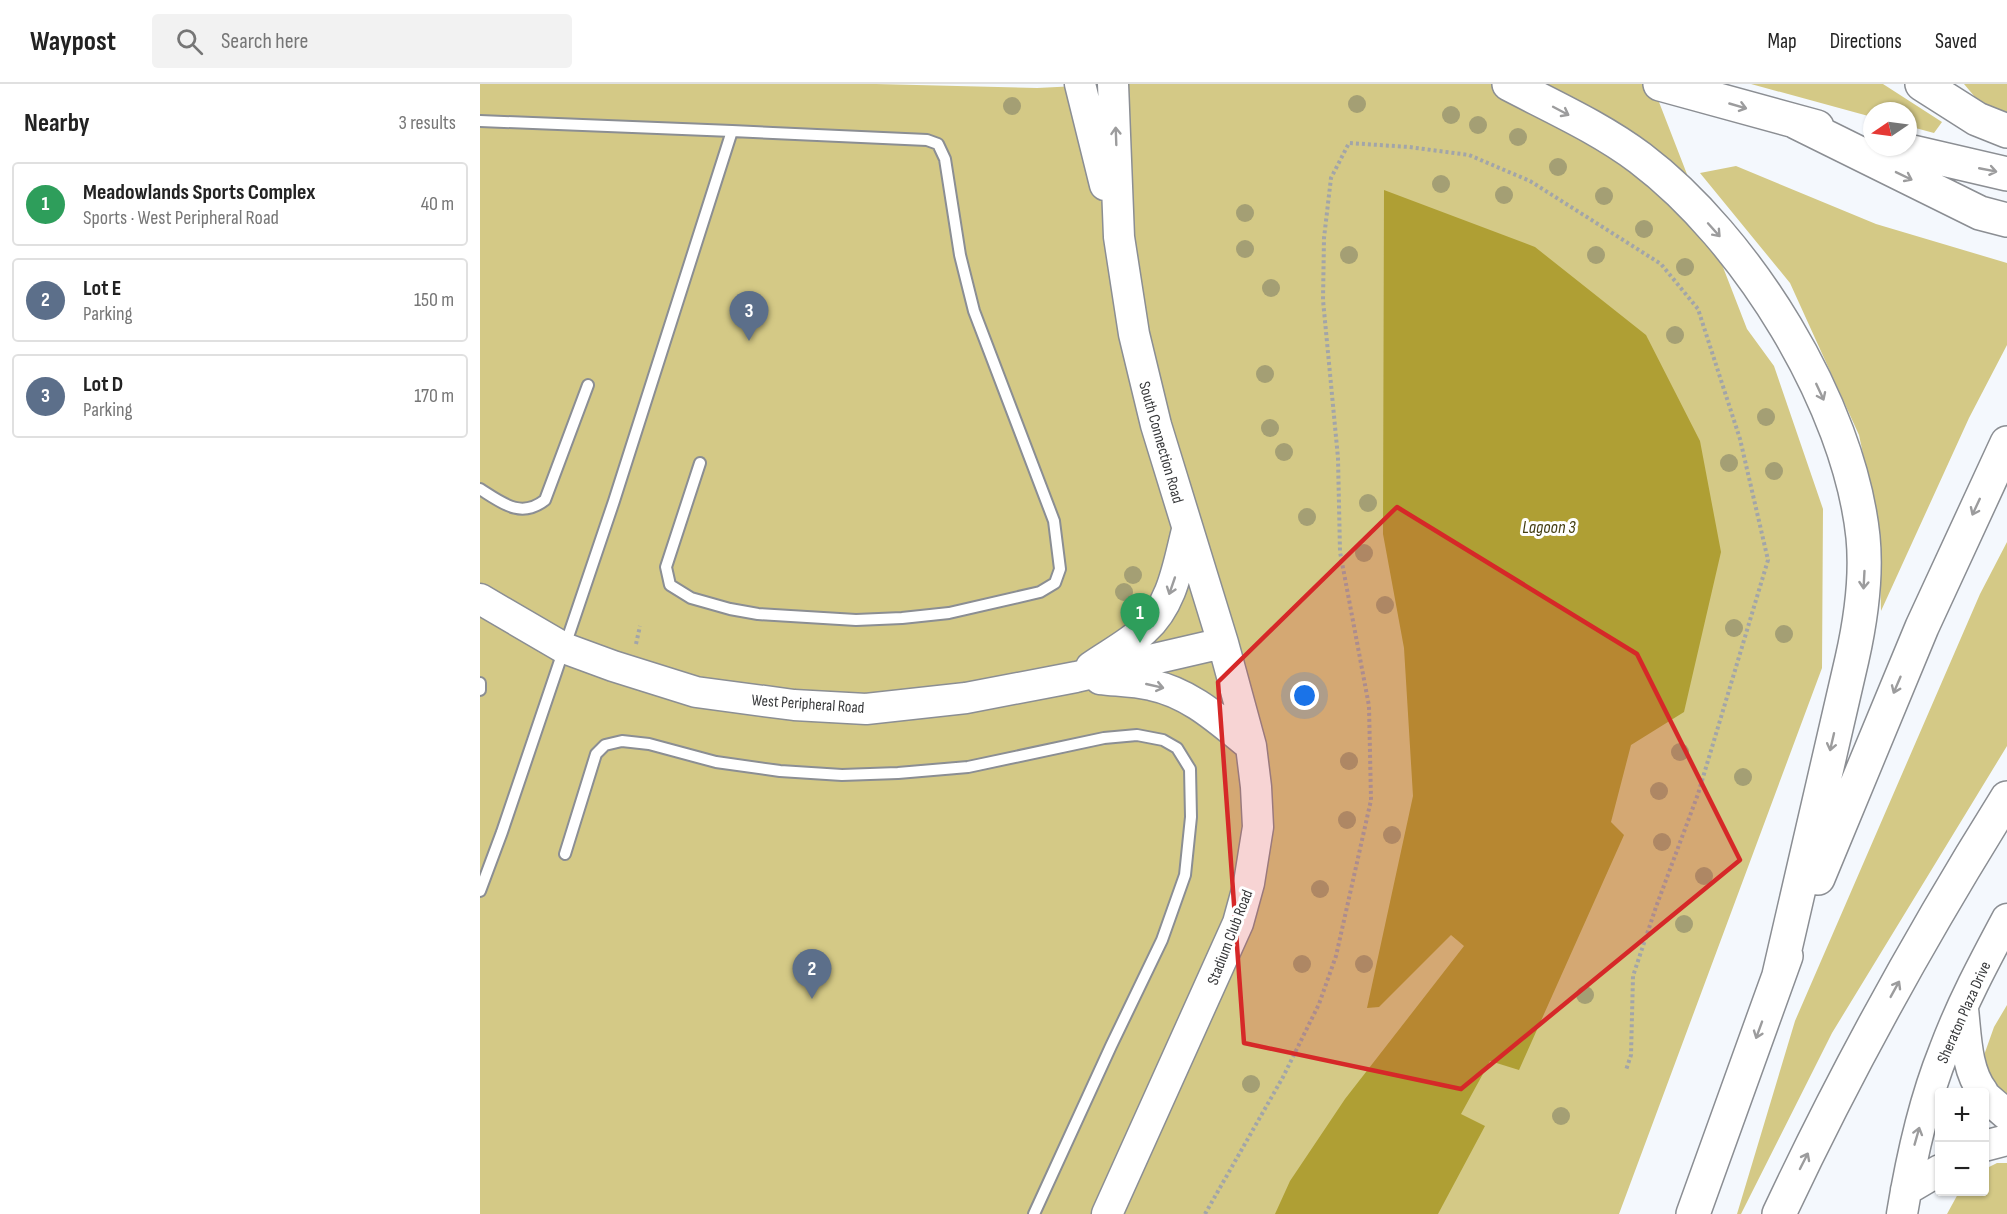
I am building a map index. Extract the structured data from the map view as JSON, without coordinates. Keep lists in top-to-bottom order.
{
  "streets": {
    "street": [
      "South Connection Road",
      "West Peripheral Road",
      "Stadium Club Road",
      "Sheraton Plaza Drive"
    ]
  },
  "crossings": [
    ["South Connection Road", "West Peripheral Road"],
    ["South Connection Road", "Stadium Club Road"],
    ["West Peripheral Road", "Stadium Club Road"]
  ],
  "one_way": ["Sheraton Plaza Drive"],
  "water": ["Lagoon 3"],
  "north": "left",
  "page": {
    "header": "Waypost",
    "search": "Search here",
    "nav": ["Map", "Directions", "Saved"],
    "heading": ["Nearby", "3 results"],
    "list": [
      {
        "mark": "1",
        "name": "Meadowlands Sports Complex",
        "note": "Sports · West Peripheral Road",
        "value": "40 m"
      },
      {
        "mark": "2",
        "name": "Lot E",
        "note": "Parking",
        "value": "150 m"
      },
      {
        "mark": "3",
        "name": "Lot D",
        "note": "Parking",
        "value": "170 m"
      }
    ],
    "pins": ["3", "1", "2"],
    "map_buttons": ["+", "−"]
  }
}
